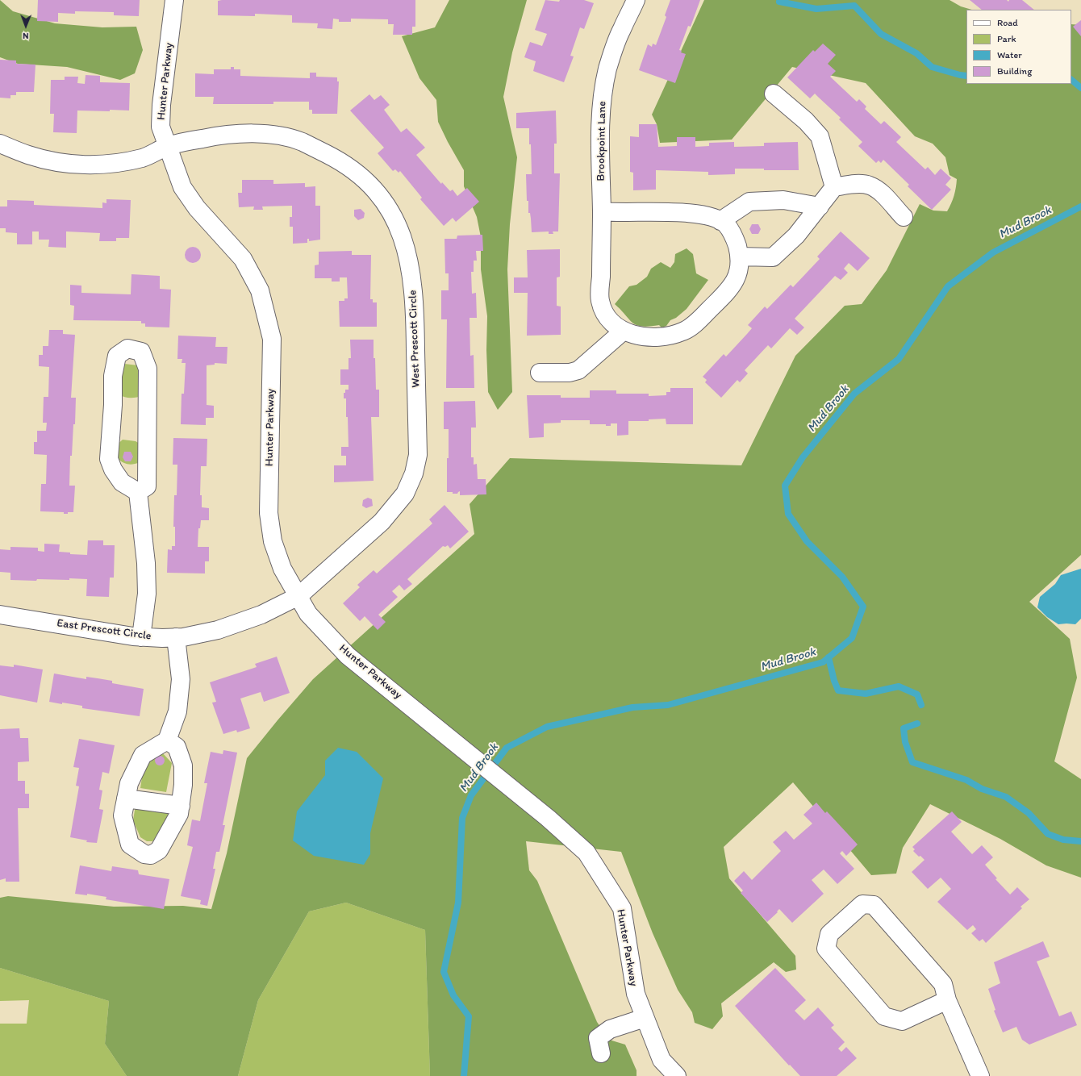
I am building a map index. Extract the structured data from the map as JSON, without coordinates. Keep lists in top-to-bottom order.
{
  "streets": {
    "street": [
      "Hunter Parkway",
      "Brookpoint Lane",
      "West Prescott Circle",
      "East Prescott Circle"
    ]
  },
  "crossings": [
    ["Hunter Parkway", "West Prescott Circle"],
    ["Hunter Parkway", "East Prescott Circle"],
    ["West Prescott Circle", "East Prescott Circle"]
  ],
  "water": ["Mud Brook"],
  "legend": [
    "Road",
    "Park",
    "Water",
    "Building"
  ],
  "north": "bottom"
}
